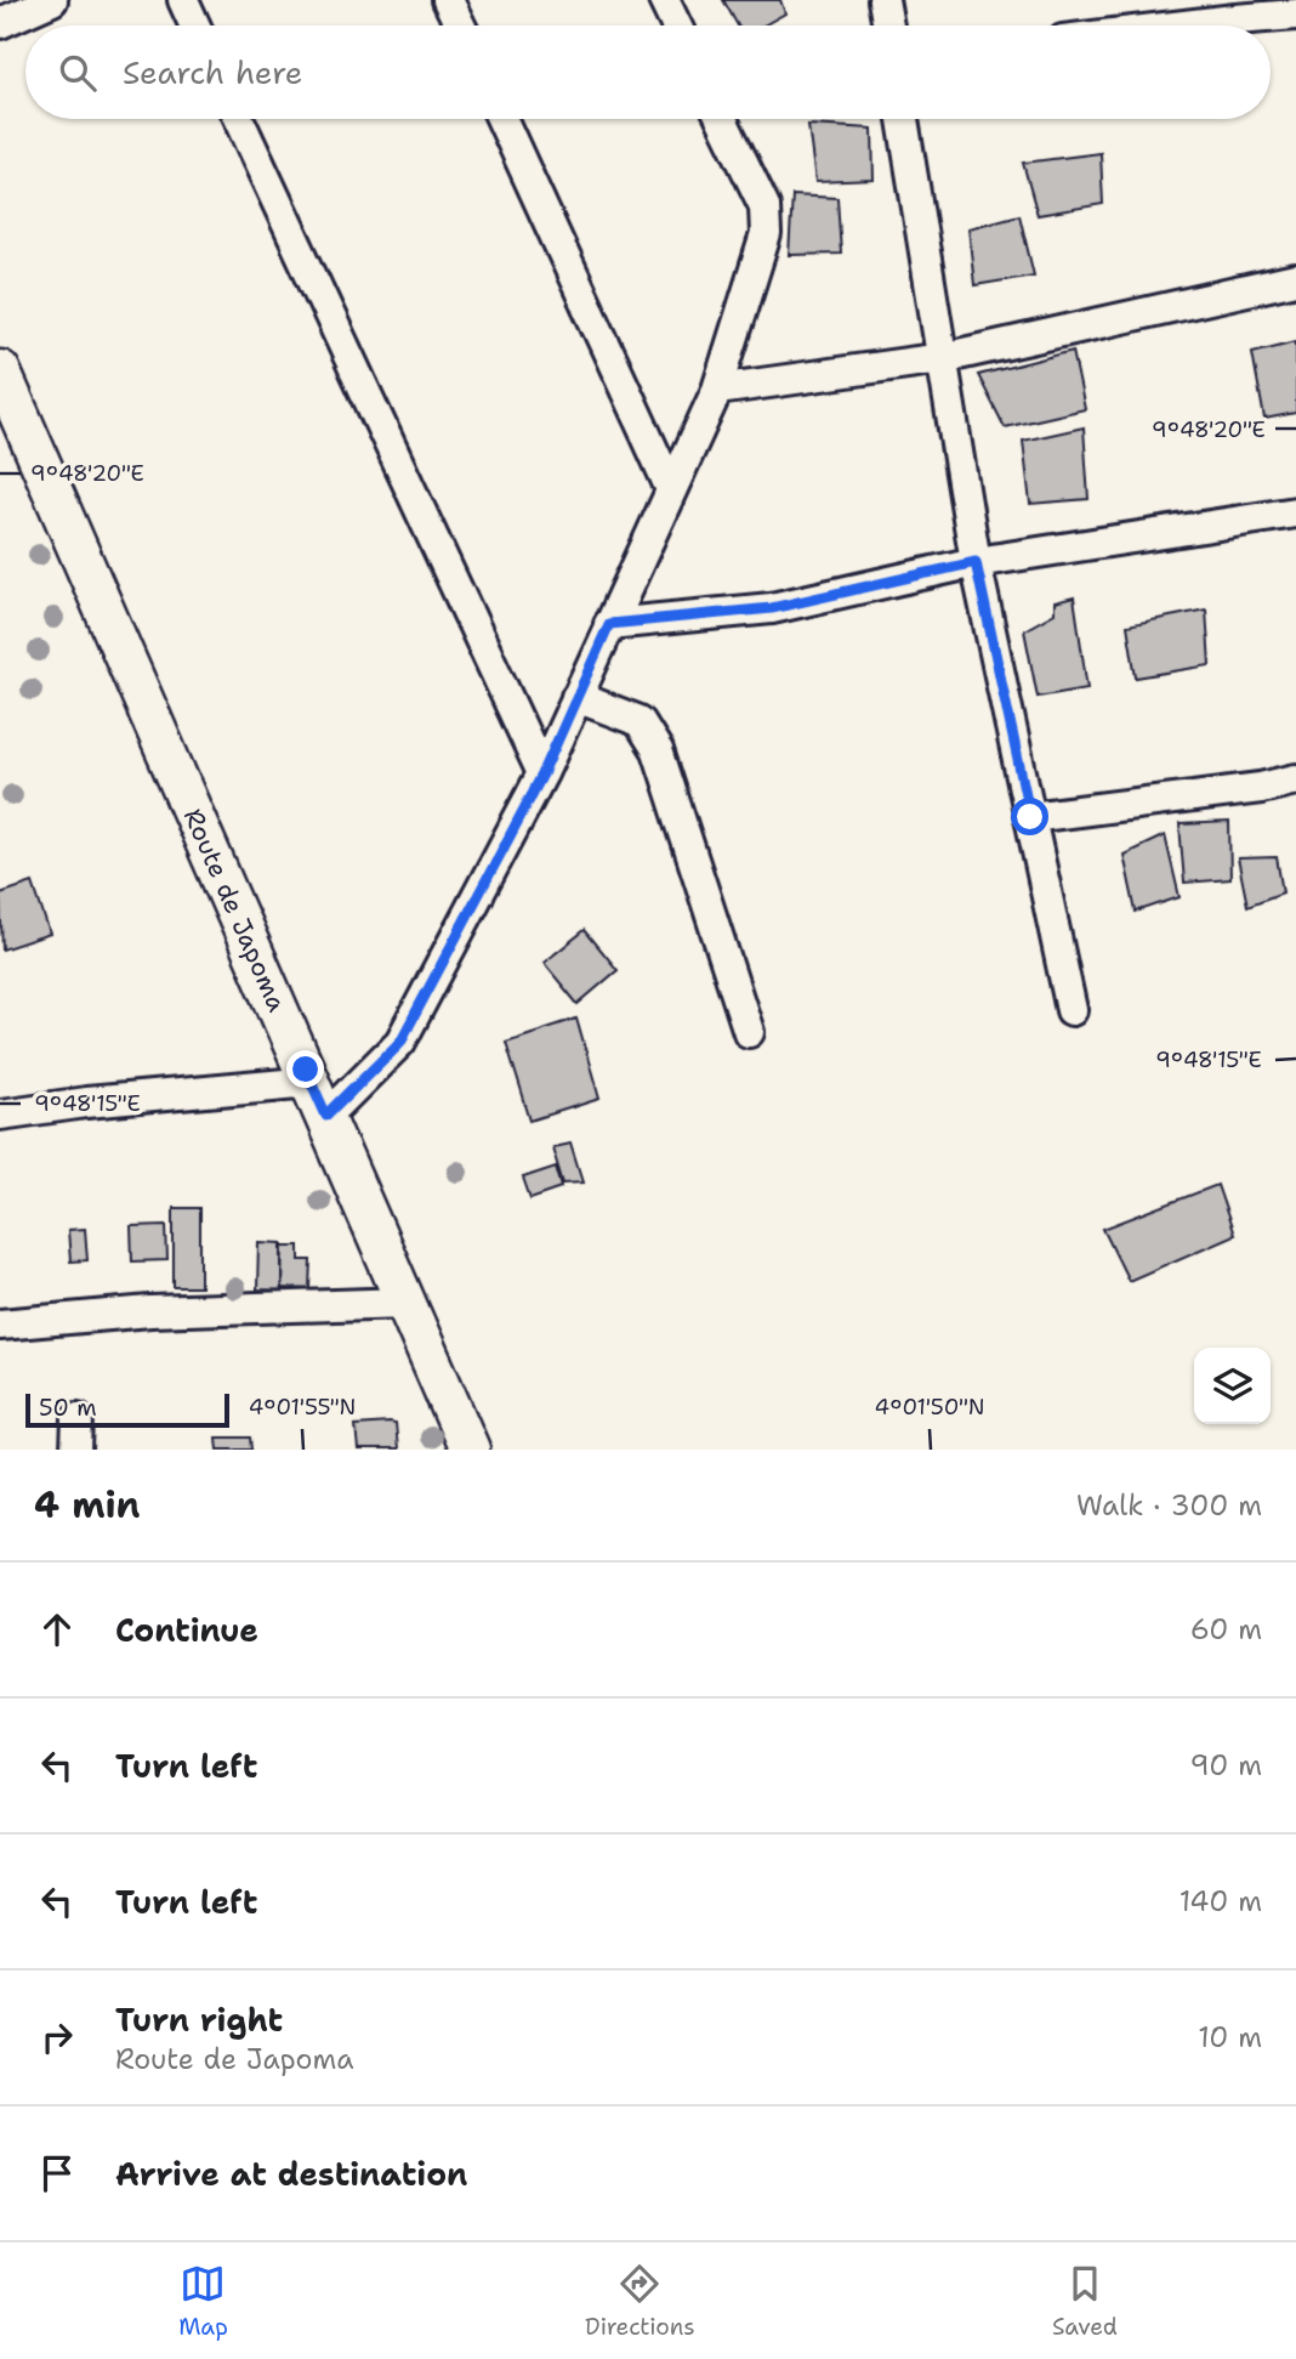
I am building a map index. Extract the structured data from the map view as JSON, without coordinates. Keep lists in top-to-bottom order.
{
  "streets": {
    "street": ["Route de Japoma"]
  },
  "scale_bar": "50 m",
  "page": {
    "search": "Search here",
    "scale": "50 m",
    "heading": ["4 min", "Walk · 300 m"],
    "list": [
      ["Continue", "60 m"],
      ["Turn left", "90 m"],
      ["Turn left", "140 m"],
      ["Turn right", "Route de Japoma", "10 m"],
      "Arrive at destination"
    ],
    "nav": ["Map", "Directions", "Saved"]
  },
  "coordinates": [
    "9°48'20\"E",
    "9°48'15\"E",
    "4°01'55\"N",
    "4°01'50\"N"
  ]
}
